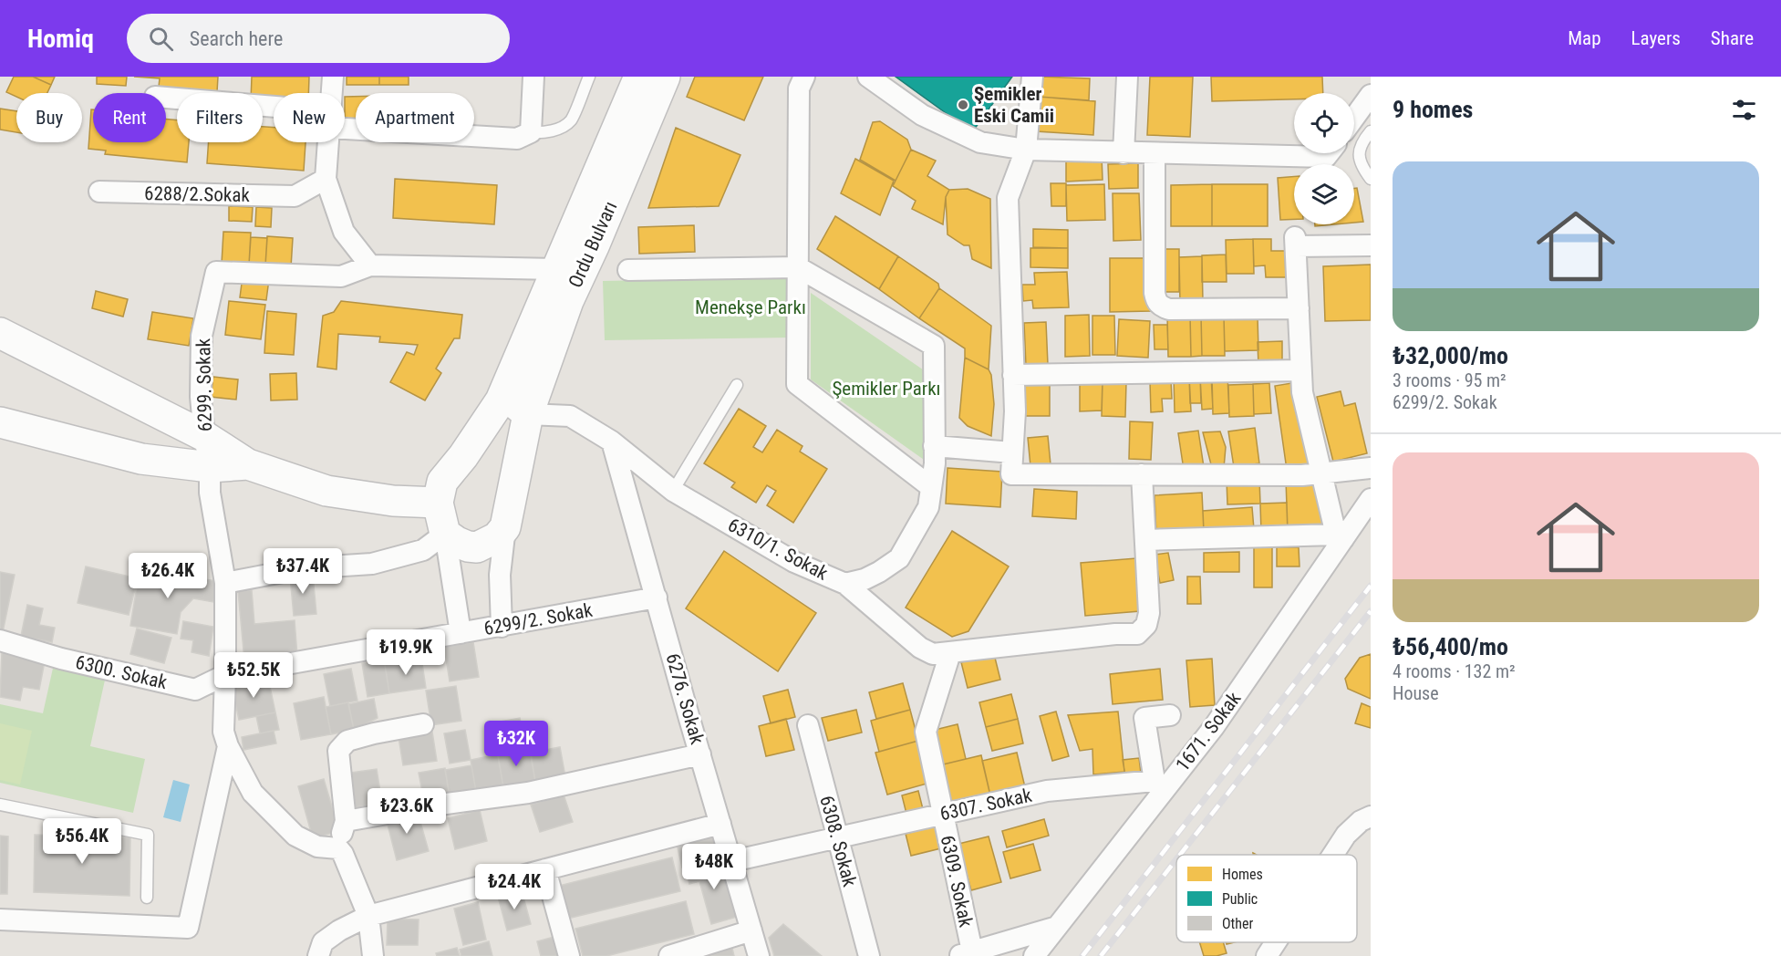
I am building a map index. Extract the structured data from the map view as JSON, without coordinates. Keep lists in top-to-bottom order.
{
  "streets": {
    "main road": ["Ordu Bulvarı"],
    "street": [
      "6288/2.Sokak",
      "6299. Sokak",
      "6310/1. Sokak",
      "6299/2. Sokak",
      "6300. Sokak",
      "6276. Sokak",
      "1671. Sokak",
      "6307. Sokak",
      "6308. Sokak",
      "6309. Sokak"
    ]
  },
  "crossings": [
    ["Ordu Bulvarı", "6299. Sokak"],
    ["Ordu Bulvarı", "6310/1. Sokak"],
    ["Ordu Bulvarı", "6299/2. Sokak"],
    ["6299. Sokak", "6299/2. Sokak"],
    ["6299. Sokak", "6300. Sokak"],
    ["6310/1. Sokak", "6276. Sokak"],
    ["6299/2. Sokak", "6300. Sokak"],
    ["6299/2. Sokak", "6276. Sokak"],
    ["6276. Sokak", "6307. Sokak"],
    ["6307. Sokak", "6308. Sokak"],
    ["6307. Sokak", "6309. Sokak"]
  ],
  "parks": ["Menekşe Parkı", "Şemikler Parkı"],
  "places": ["Şemikler Eski Camii"],
  "legend": ["Homes", "Public", "Other"],
  "page": {
    "header": "Homiq",
    "search": "Search here",
    "nav": ["Map", "Layers", "Share"],
    "heading": "9 homes",
    "chip": [
      "Buy",
      "Rent",
      "Filters",
      "New",
      "Apartment"
    ],
    "list": [
      {
        "name": "₺32,000/mo",
        "note": "3 rooms · 95 m² · 6299/2. Sokak"
      },
      {
        "name": "₺56,400/mo",
        "note": "4 rooms · 132 m² · House"
      }
    ],
    "price": [
      "₺37.4K",
      "₺26.4K",
      "₺19.9K",
      "₺52.5K",
      "₺32K",
      "₺23.6K",
      "₺56.4K",
      "₺48K",
      "₺24.4K"
    ]
  }
}
